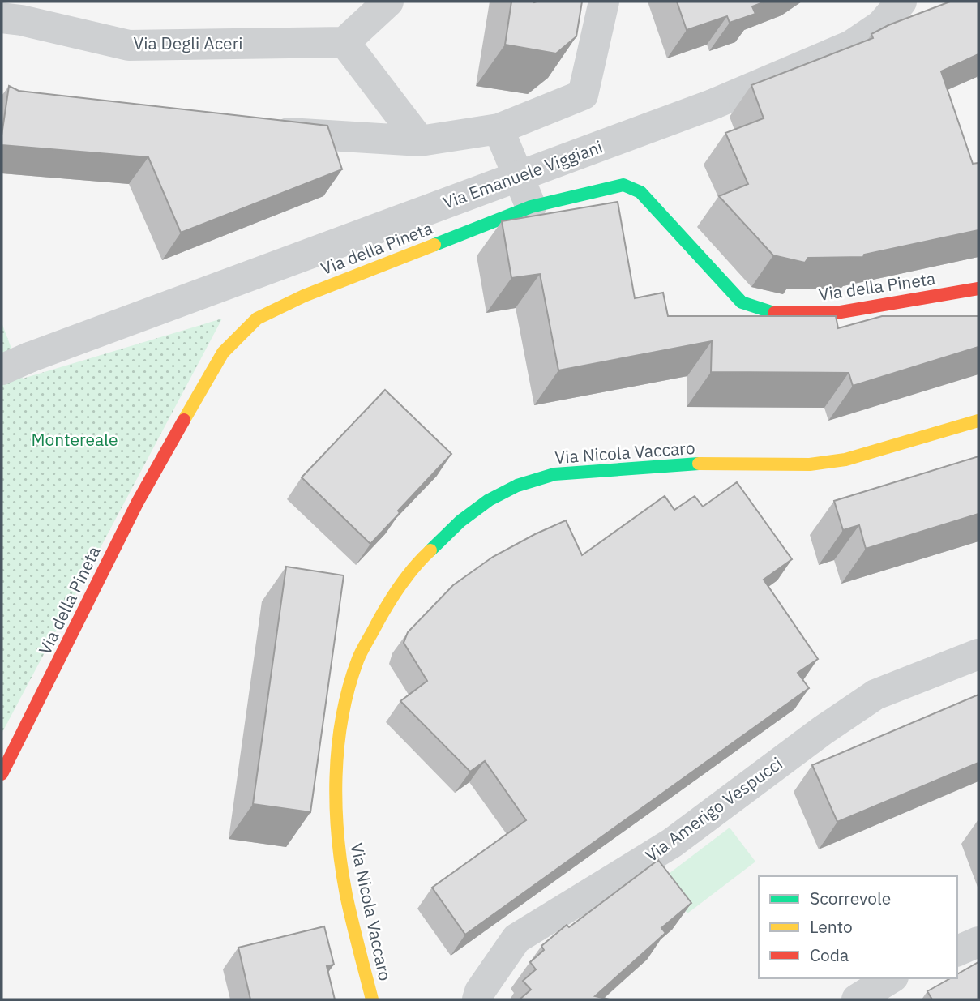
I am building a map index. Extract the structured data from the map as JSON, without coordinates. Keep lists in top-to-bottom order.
{
  "streets": {
    "street": [
      "Via Degli Aceri",
      "Via Emanuele Viggiani",
      "Via della Pineta",
      "Via Nicola Vaccaro",
      "Via Amerigo Vespucci"
    ]
  },
  "parks": ["Montereale"],
  "legend": ["Scorrevole", "Lento", "Coda"]
}
